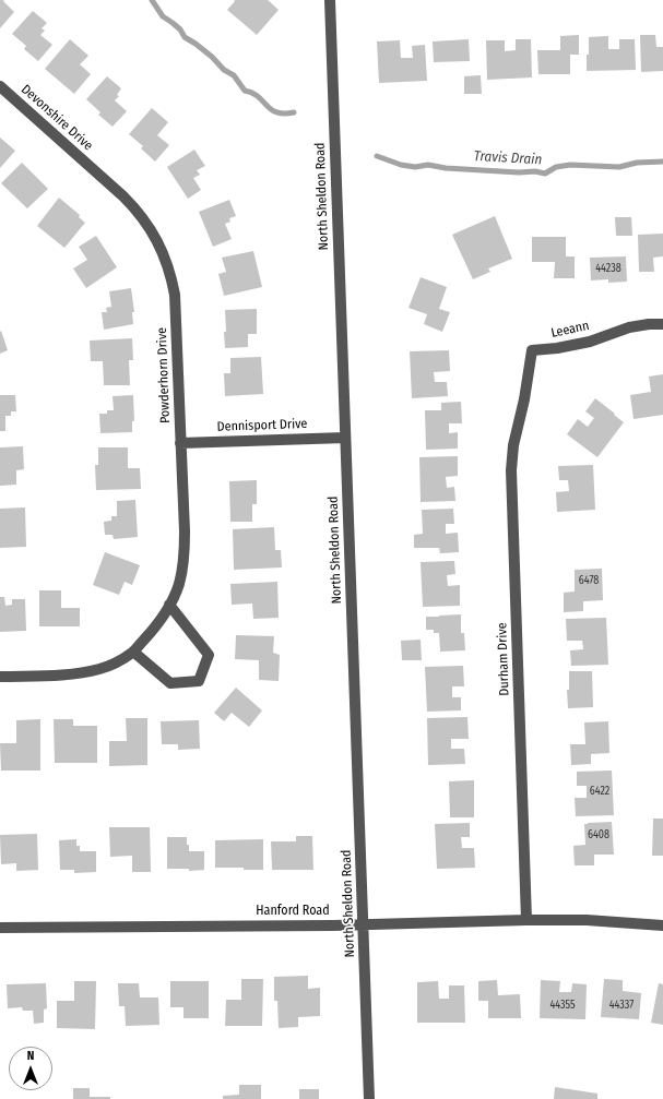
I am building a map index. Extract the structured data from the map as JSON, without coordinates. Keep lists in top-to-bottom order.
{
  "streets": {
    "street": [
      "Devonshire Drive",
      "North Sheldon Road",
      "Leeann",
      "Powderhorn Drive",
      "Dennisport Drive",
      "Durham Drive",
      "Hanford Road"
    ]
  },
  "crossings": [
    ["Devonshire Drive", "Powderhorn Drive"],
    ["North Sheldon Road", "Dennisport Drive"],
    ["North Sheldon Road", "Hanford Road"],
    ["Leeann", "Durham Drive"],
    ["Powderhorn Drive", "Dennisport Drive"],
    ["Durham Drive", "Hanford Road"]
  ],
  "water": ["Travis Drain"],
  "house_numbers": [
    "44238",
    "6478",
    "6422",
    "6408",
    "44355",
    "44337"
  ],
  "north": "top"
}
